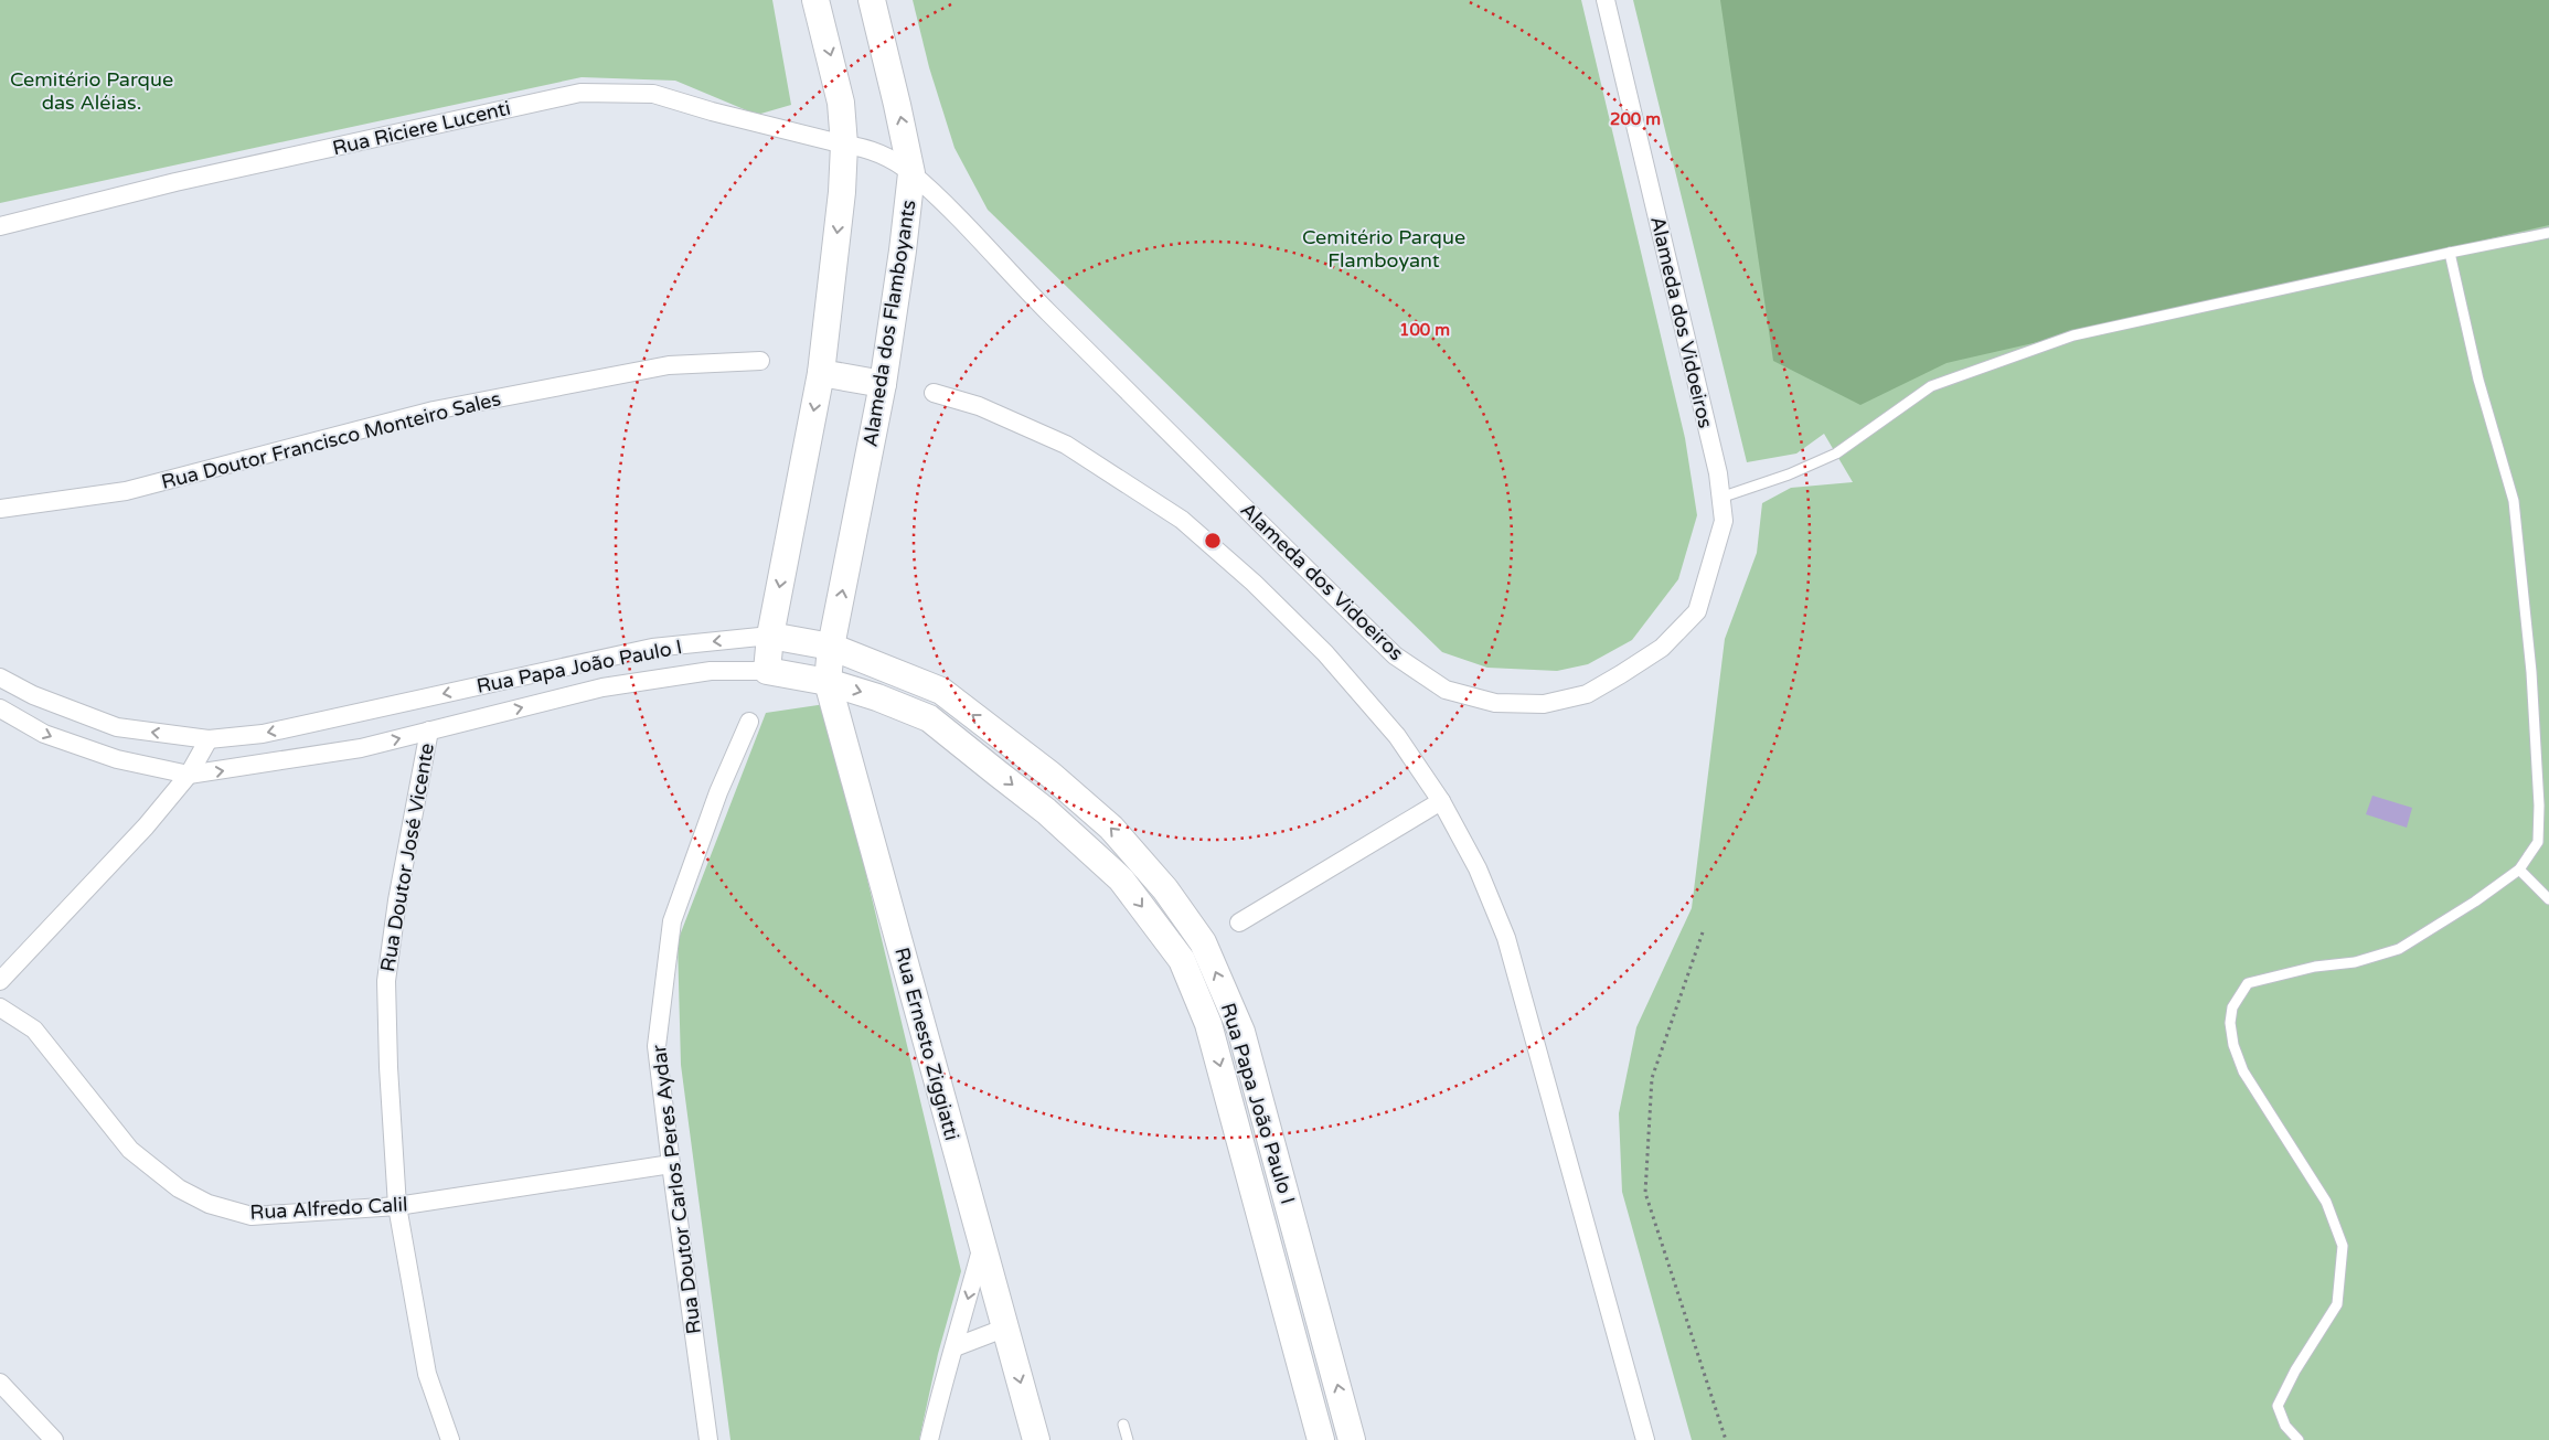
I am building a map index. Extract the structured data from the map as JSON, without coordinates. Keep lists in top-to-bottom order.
{
  "streets": {
    "street": [
      "Rua Riciere Lucenti",
      "Alameda dos Vidoeiros",
      "Alameda dos Flamboyants",
      "Rua Doutor Francisco Monteiro Sales",
      "Rua Papa João Paulo I",
      "Rua Doutor José Vicente",
      "Rua Ernesto Ziggiatti",
      "Rua Doutor Carlos Peres Aydar",
      "Rua Alfredo Calil"
    ]
  },
  "crossings": [
    ["Rua Riciere Lucenti", "Alameda dos Vidoeiros"],
    ["Rua Riciere Lucenti", "Alameda dos Flamboyants"],
    ["Alameda dos Vidoeiros", "Alameda dos Flamboyants"],
    ["Alameda dos Flamboyants", "Rua Papa João Paulo I"],
    ["Alameda dos Flamboyants", "Rua Ernesto Ziggiatti"],
    ["Rua Papa João Paulo I", "Rua Doutor José Vicente"],
    ["Rua Papa João Paulo I", "Rua Ernesto Ziggiatti"],
    ["Rua Doutor José Vicente", "Rua Alfredo Calil"],
    ["Rua Doutor Carlos Peres Aydar", "Rua Alfredo Calil"]
  ],
  "parks": ["Cemitério Parque das Aléias.", "Cemitério Parque Flamboyant"],
  "rings": ["200 m", "100 m"]
}
